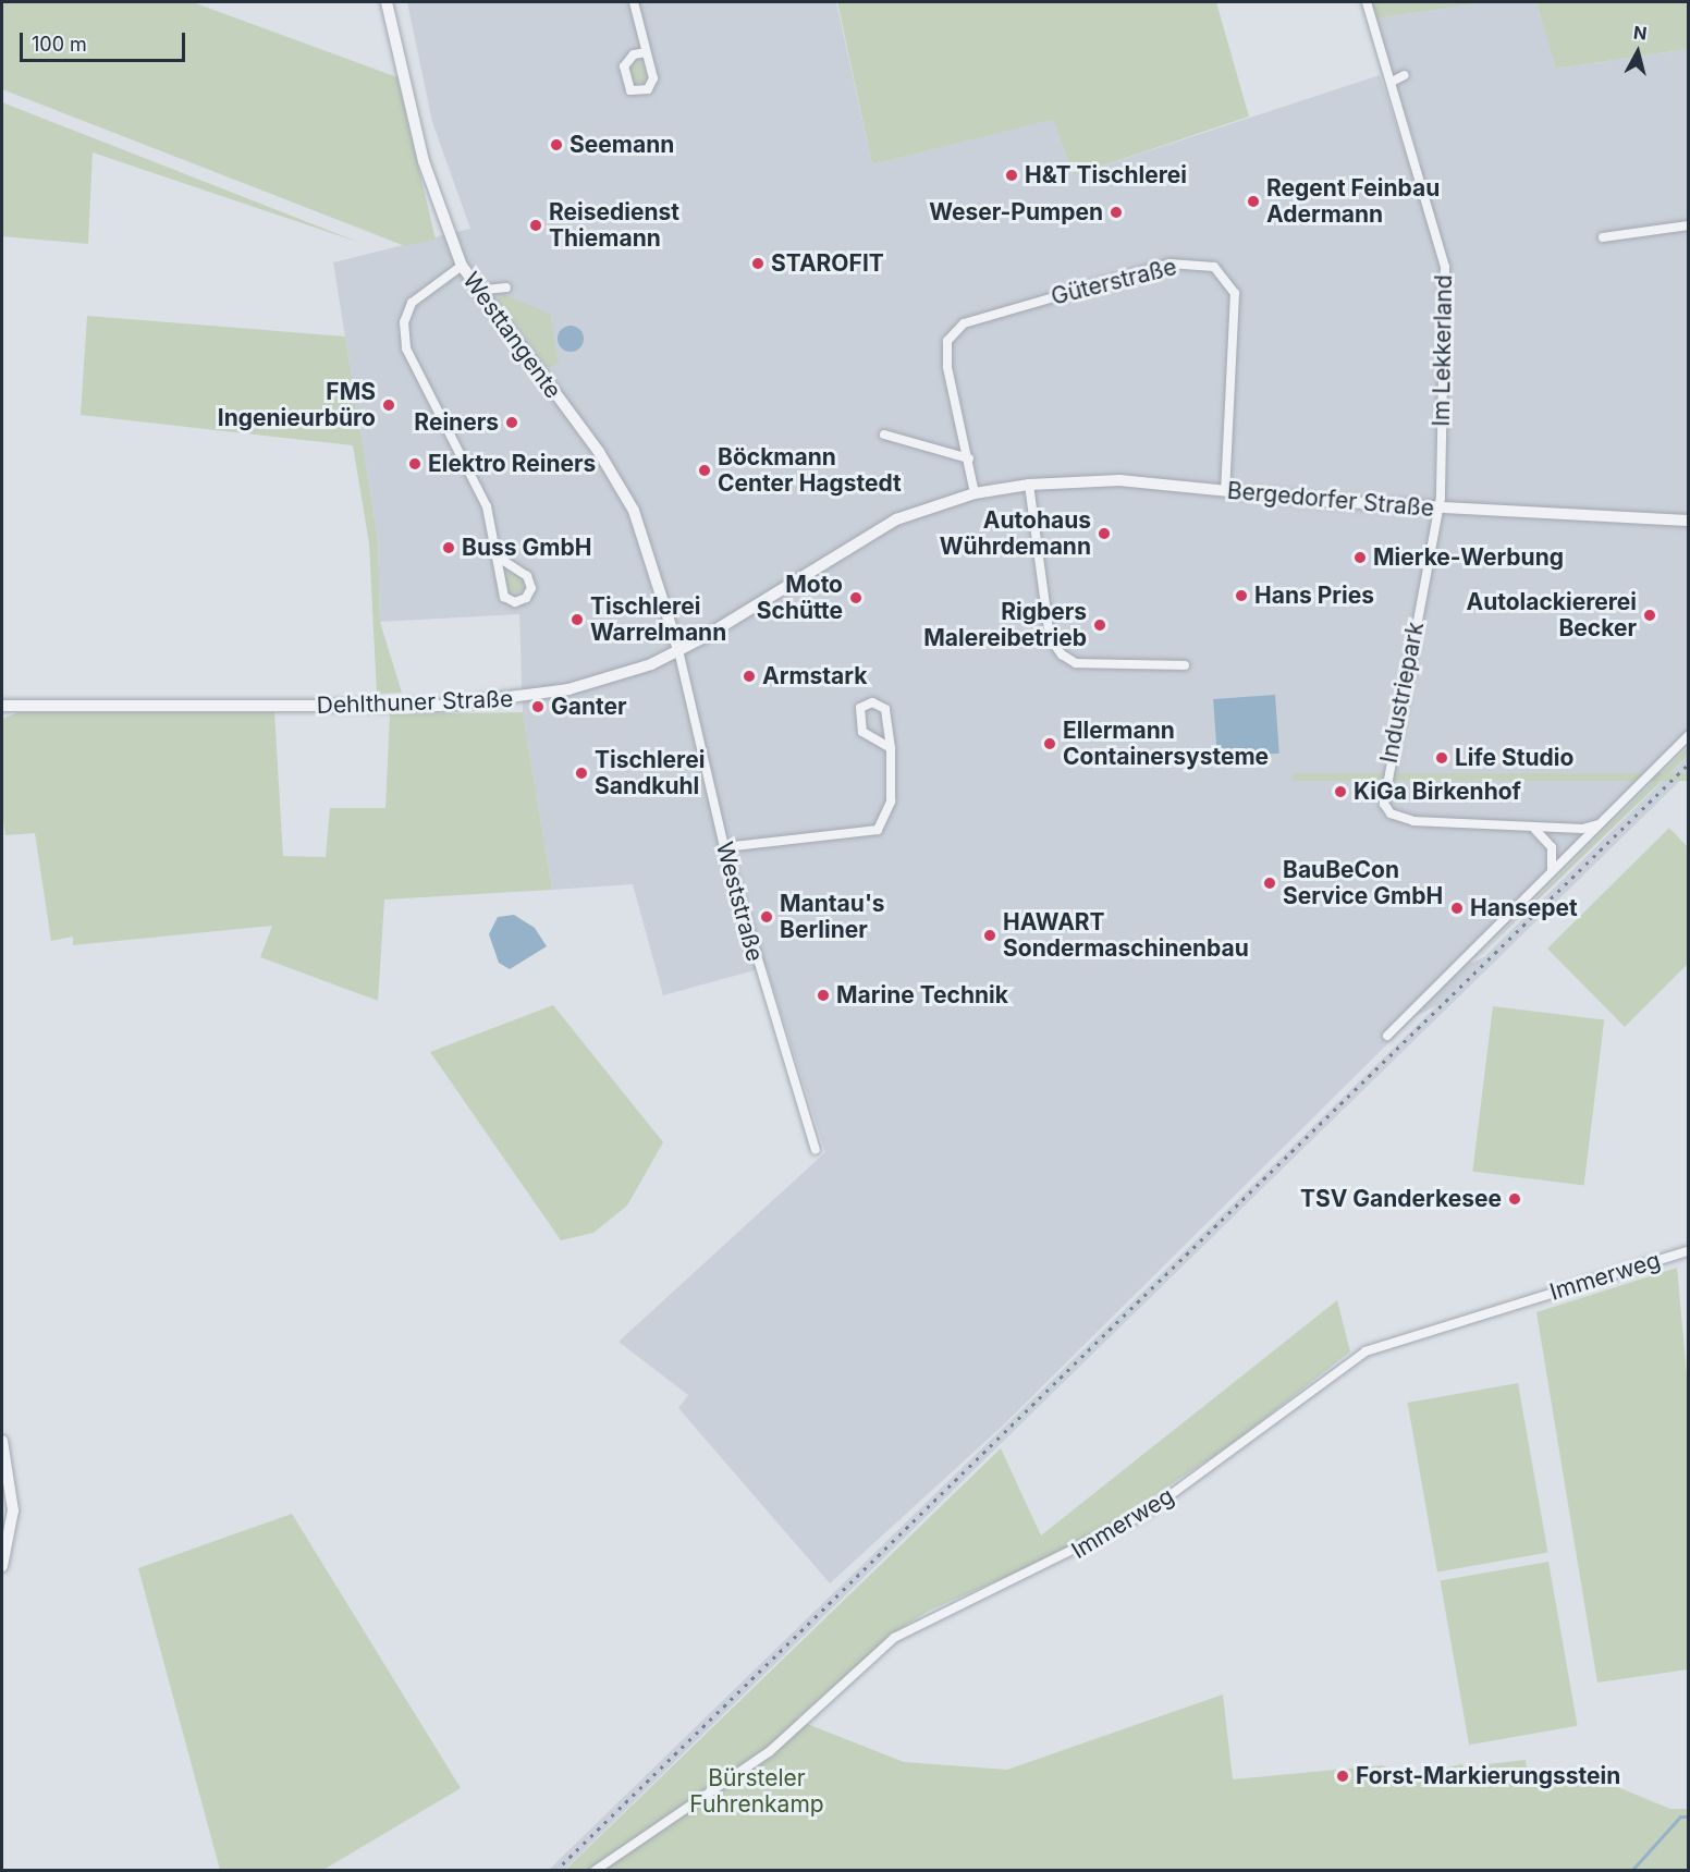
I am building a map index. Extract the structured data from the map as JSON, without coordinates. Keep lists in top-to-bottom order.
{
  "streets": {
    "street": [
      "Güterstraße",
      "Westtangente",
      "Im Lekkerland",
      "Bergedorfer Straße",
      "Industriepark",
      "Dehlthuner Straße",
      "Weststraße",
      "Immerweg"
    ]
  },
  "crossings": [
    ["Güterstraße", "Bergedorfer Straße"],
    ["Güterstraße", "Dehlthuner Straße"],
    ["Westtangente", "Dehlthuner Straße"],
    ["Westtangente", "Weststraße"],
    ["Im Lekkerland", "Bergedorfer Straße"],
    ["Im Lekkerland", "Industriepark"],
    ["Bergedorfer Straße", "Industriepark"],
    ["Bergedorfer Straße", "Dehlthuner Straße"],
    ["Dehlthuner Straße", "Weststraße"]
  ],
  "parks": ["Bürsteler Fuhrenkamp"],
  "places": [
    "Seemann",
    "H&T Tischlerei",
    "Regent Feinbau Adermann",
    "Weser-Pumpen",
    "Reisedienst Thiemann",
    "STAROFIT",
    "FMS Ingenieurbüro",
    "Reiners",
    "Elektro Reiners",
    "Böckmann Center Hagstedt",
    "Autohaus Wührdemann",
    "Buss GmbH",
    "Mierke-Werbung",
    "Hans Pries",
    "Moto Schütte",
    "Autolackiererei Becker",
    "Tischlerei Warrelmann",
    "Rigbers Malereibetrieb",
    "Armstark",
    "Ganter",
    "Ellermann Containersysteme",
    "Life Studio",
    "Tischlerei Sandkuhl",
    "KiGa Birkenhof",
    "BauBeCon Service GmbH",
    "Hansepet",
    "Mantau's Berliner",
    "HAWART Sondermaschinenbau",
    "Marine Technik",
    "TSV Ganderkesee",
    "Forst-Markierungsstein"
  ],
  "scale_bar": "100 m",
  "north": "top"
}
